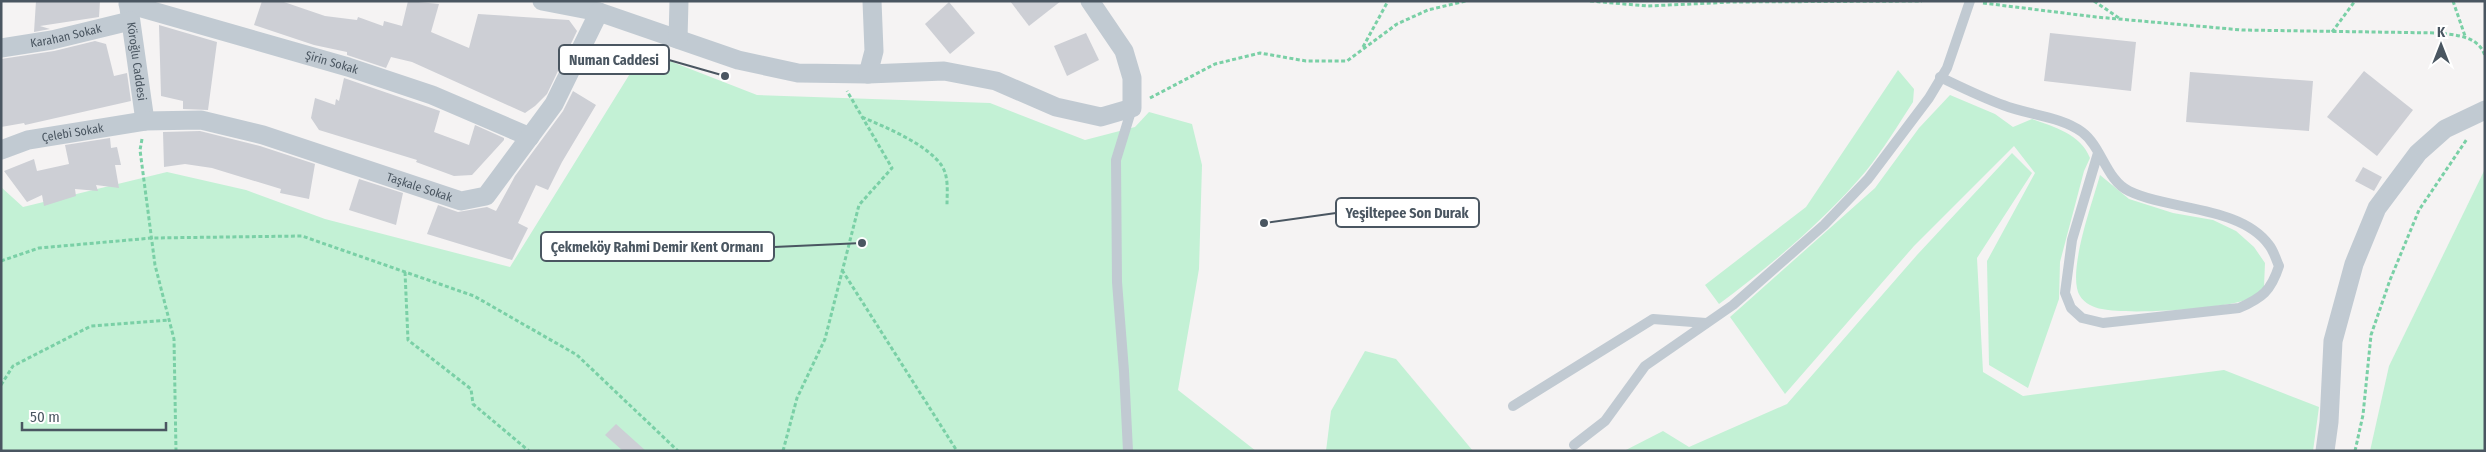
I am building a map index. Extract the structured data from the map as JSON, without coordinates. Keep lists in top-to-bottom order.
{
  "streets": {
    "street": [
      "Karahan Sokak",
      "Köroğlu Caddesi",
      "Şirin Sokak",
      "Çelebi Sokak",
      "Taşkale Sokak"
    ]
  },
  "crossings": [
    ["Karahan Sokak", "Köroğlu Caddesi"],
    ["Karahan Sokak", "Şirin Sokak"],
    ["Köroğlu Caddesi", "Şirin Sokak"],
    ["Köroğlu Caddesi", "Çelebi Sokak"],
    ["Köroğlu Caddesi", "Taşkale Sokak"],
    ["Şirin Sokak", "Taşkale Sokak"],
    ["Çelebi Sokak", "Taşkale Sokak"]
  ],
  "places": ["Numan Caddesi", "Yeşiltepee Son Durak", "Çekmeköy Rahmi Demir Kent Ormanı"],
  "scale_bar": "50 m",
  "north": "top"
}
